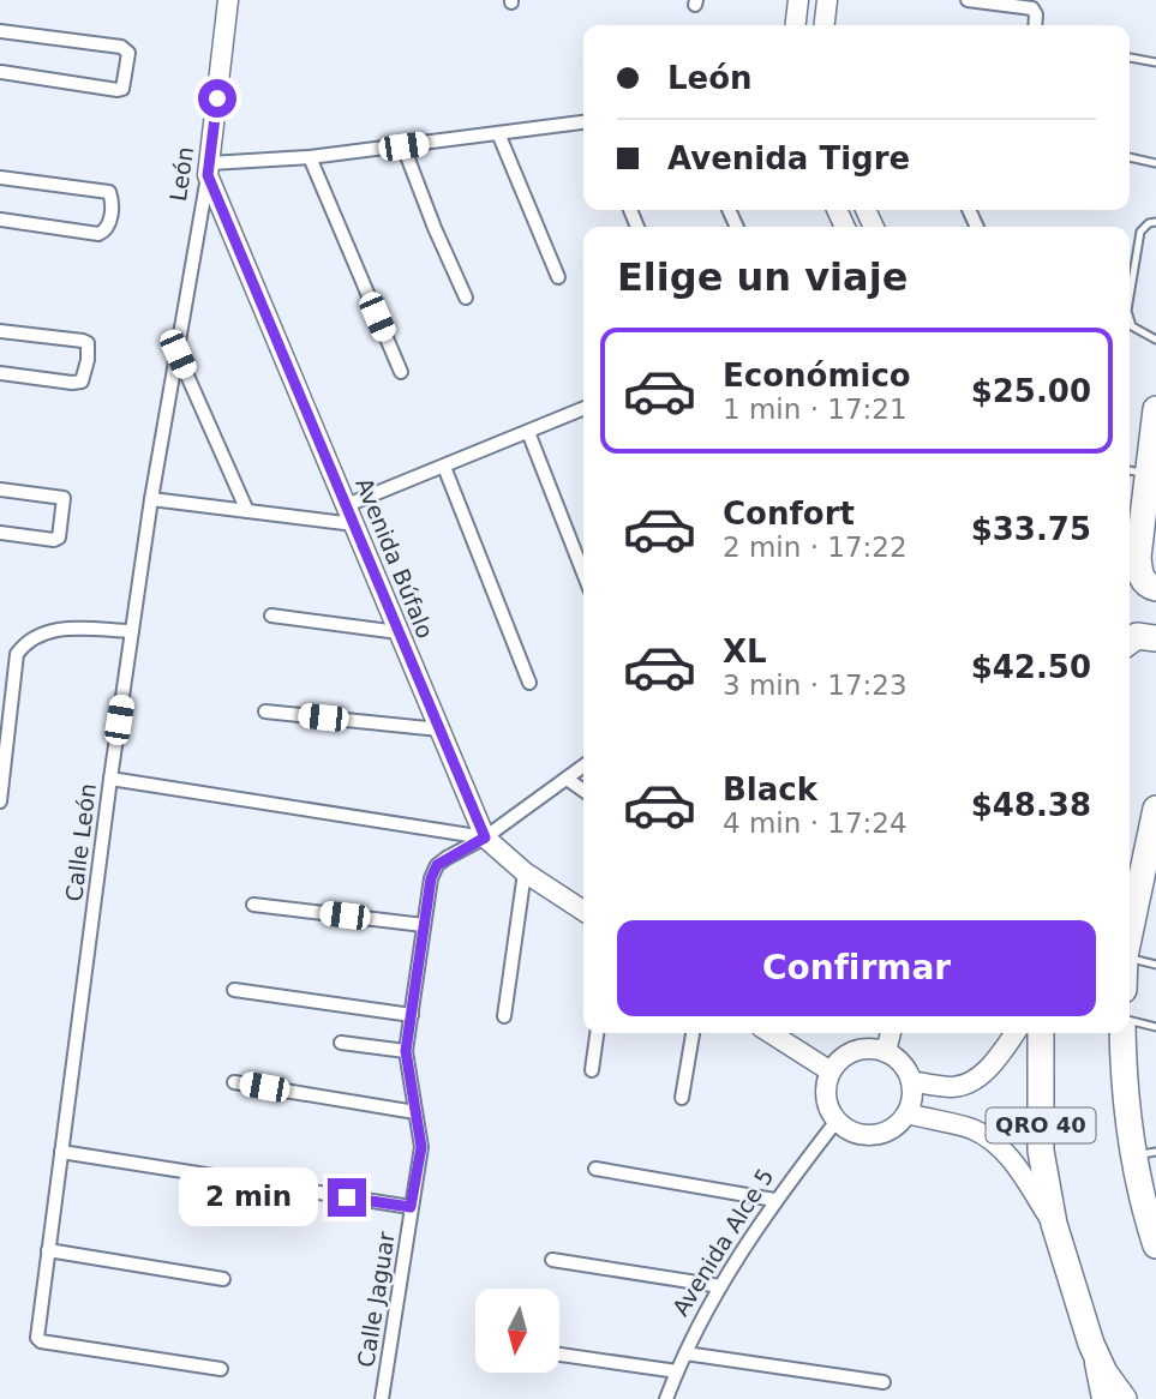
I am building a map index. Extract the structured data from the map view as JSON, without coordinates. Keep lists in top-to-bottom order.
{
  "streets": {
    "highway": ["QRO 40"],
    "street": [
      "León",
      "Avenida Búfalo",
      "Calle León",
      "Avenida Alce 5",
      "Calle Jaguar"
    ]
  },
  "crossings": [
    ["León", "Avenida Búfalo"],
    ["León", "Calle León"],
    ["Avenida Búfalo", "Calle Jaguar"]
  ],
  "north": "bottom",
  "page": {
    "banner": ["León", "Avenida Tigre"],
    "heading": "Elige un viaje",
    "list": [
      {
        "name": "Económico",
        "note": "1 min · 17:21",
        "value": "$25.00"
      },
      {
        "name": "Confort",
        "note": "2 min · 17:22",
        "value": "$33.75"
      },
      {
        "name": "XL",
        "note": "3 min · 17:23",
        "value": "$42.50"
      },
      {
        "name": "Black",
        "note": "4 min · 17:24",
        "value": "$48.38"
      }
    ],
    "buttons": "Confirmar",
    "bubble": "2 min"
  }
}
